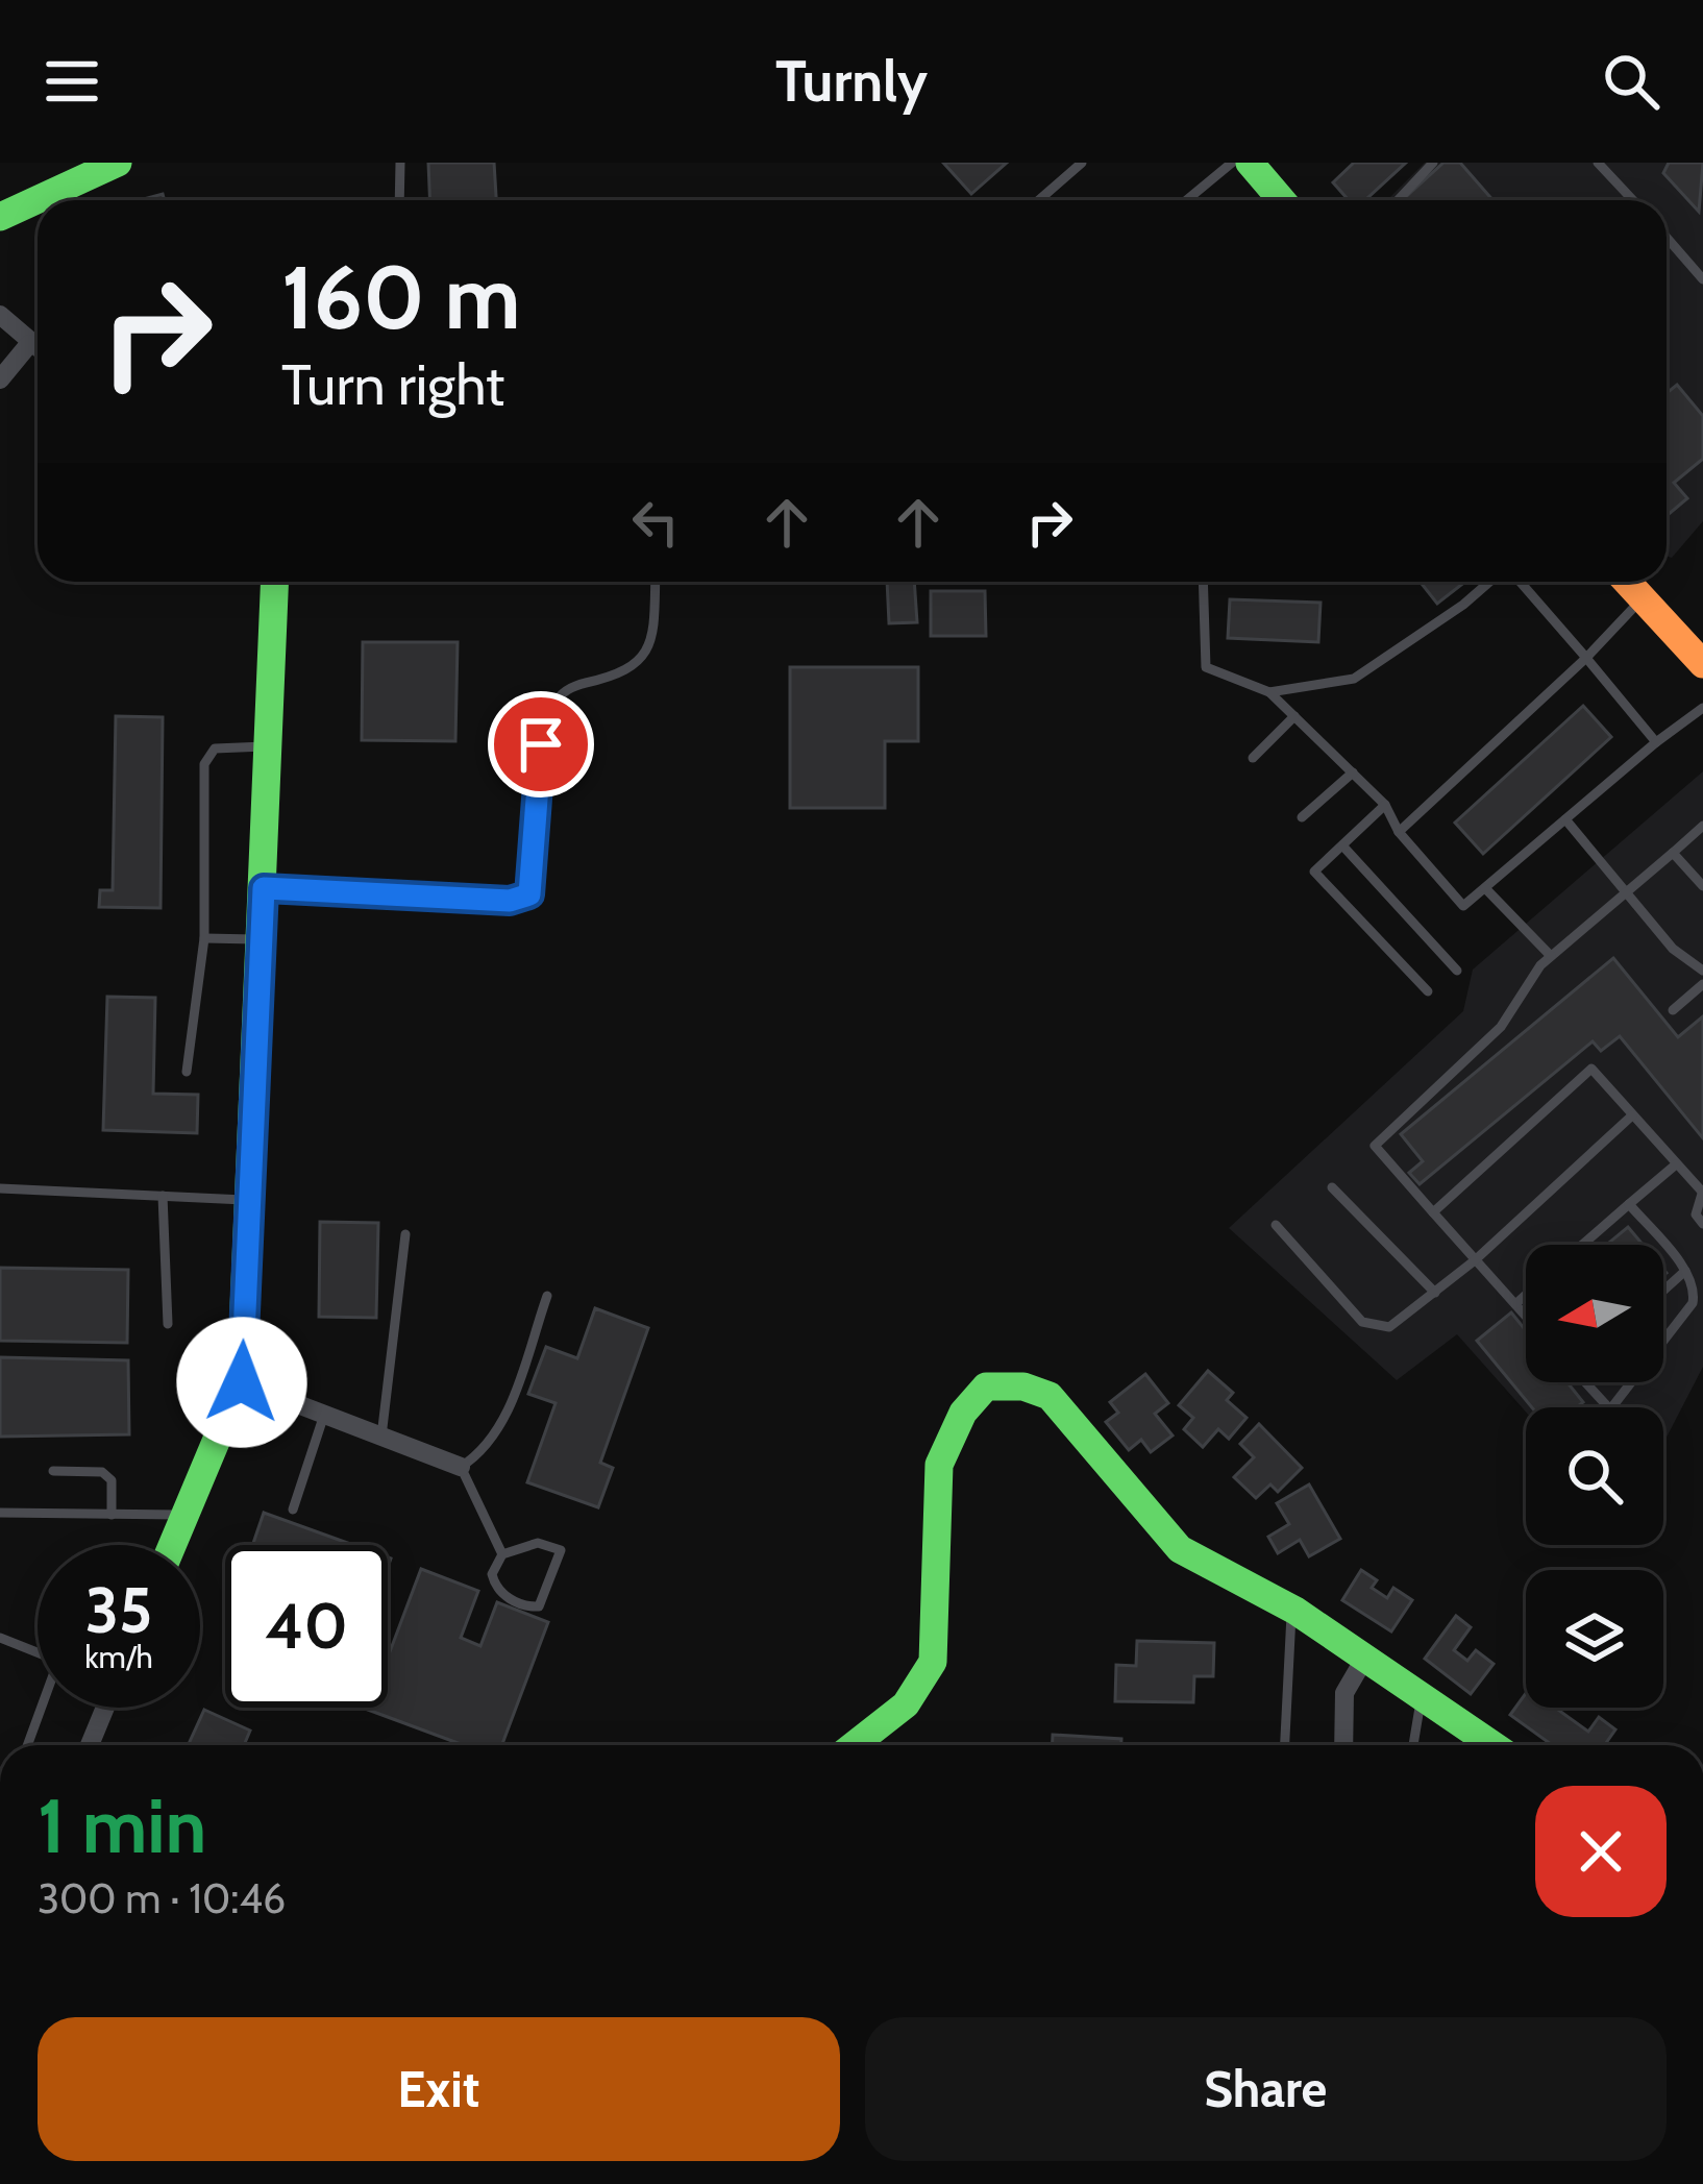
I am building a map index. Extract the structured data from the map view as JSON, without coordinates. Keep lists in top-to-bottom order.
{
  "north": "left",
  "page": {
    "header": "Turnly",
    "turn": ["160 m", "Turn right"],
    "speed": "35 km/h",
    "limit": "40",
    "heading": ["1 min", "300 m · 10:46"],
    "buttons": ["Exit", "Share"]
  }
}
